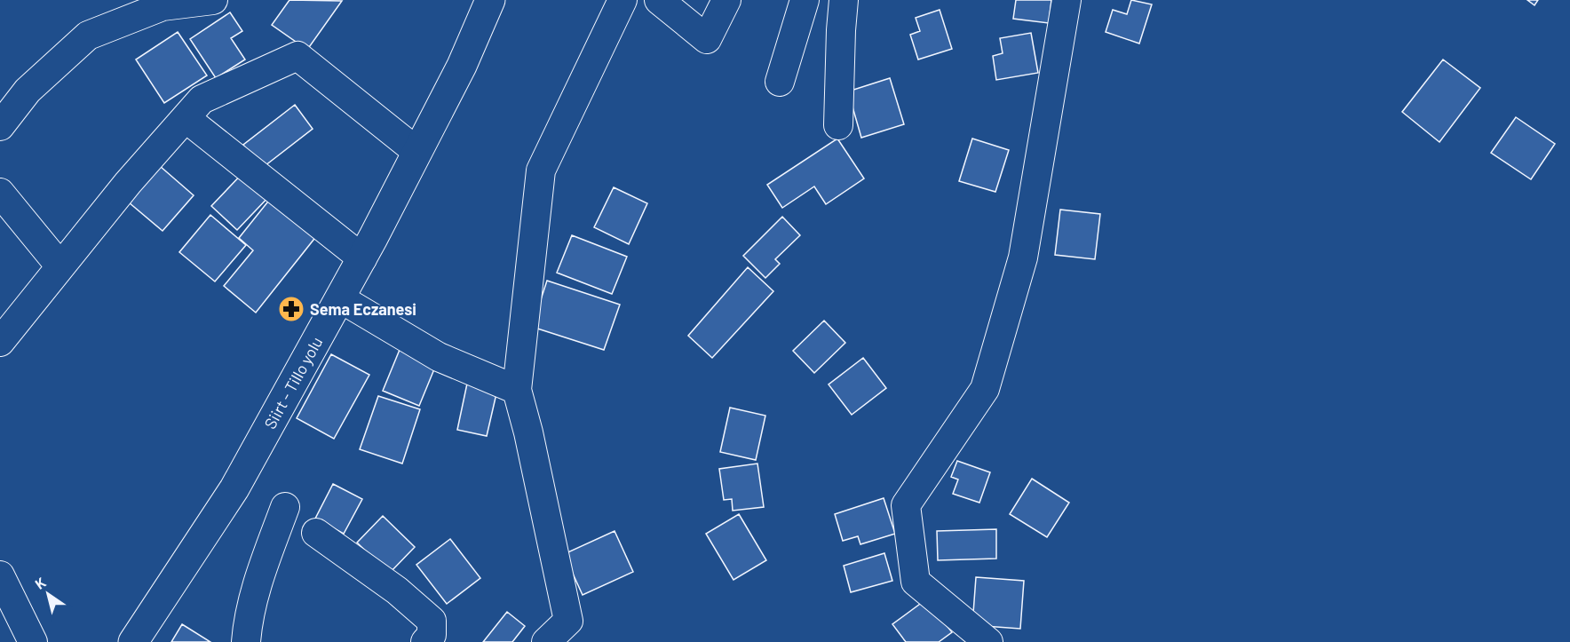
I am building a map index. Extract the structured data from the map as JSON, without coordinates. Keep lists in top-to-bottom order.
{
  "streets": {
    "main road": ["Siirt - Tillo yolu"]
  },
  "places": {
    "pharmacy": ["Sema Eczanesi"]
  },
  "north": "top left"
}
